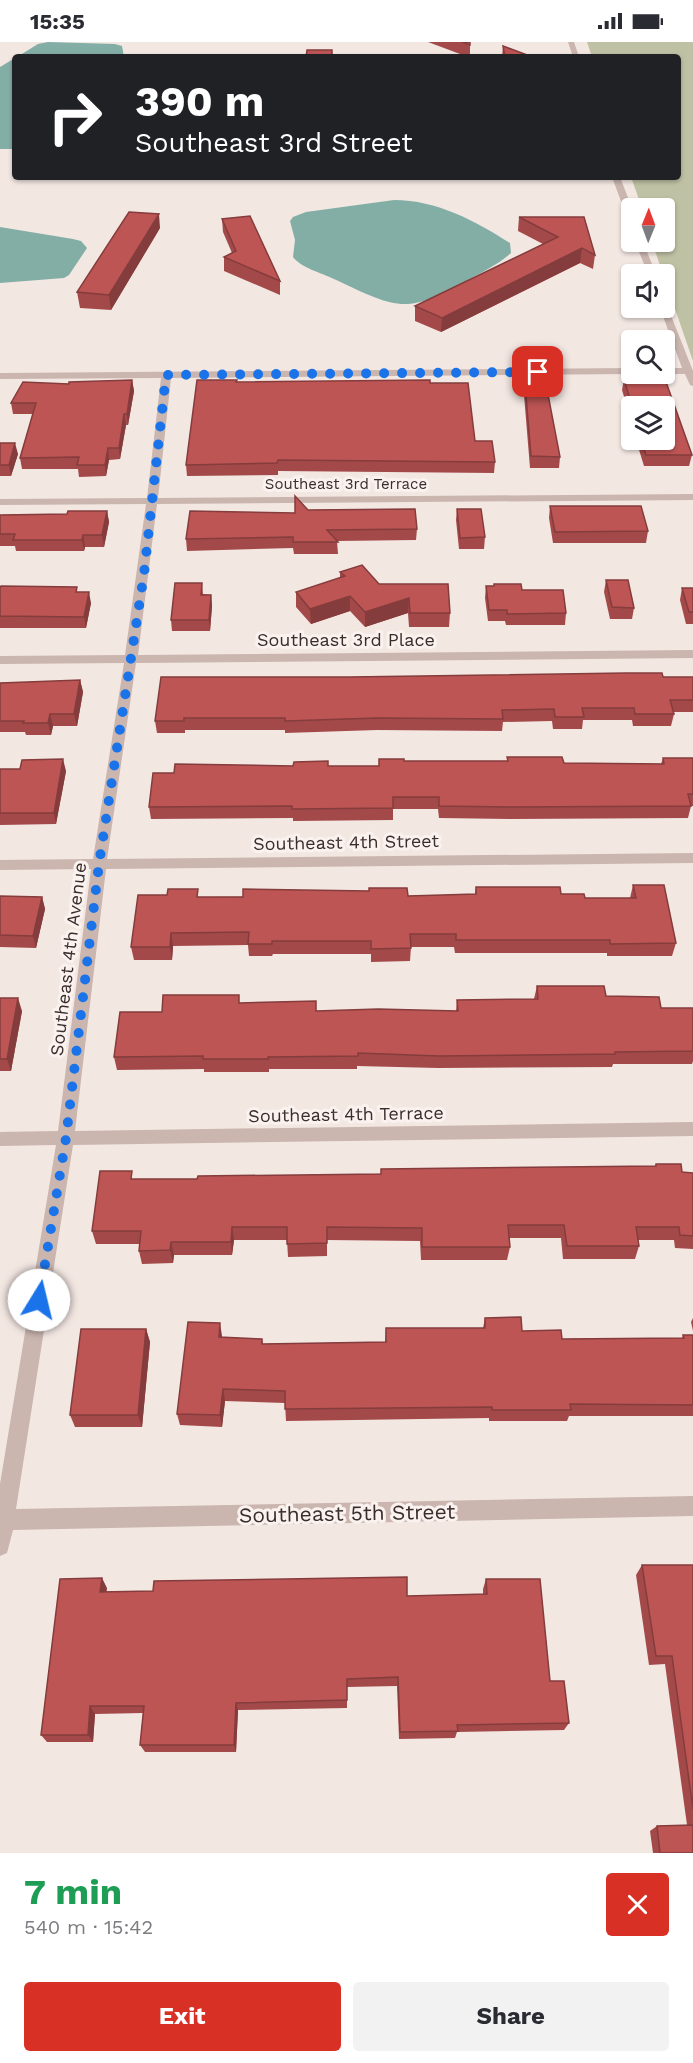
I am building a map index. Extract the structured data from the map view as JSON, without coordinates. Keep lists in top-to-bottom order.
{
  "streets": {
    "street": [
      "Southeast 3rd Terrace",
      "Southeast 3rd Place",
      "Southeast 4th Street",
      "Southeast 4th Avenue",
      "Southeast 4th Terrace",
      "Southeast 5th Street"
    ]
  },
  "crossings": [
    ["Southeast 3rd Terrace", "Southeast 4th Avenue"],
    ["Southeast 3rd Place", "Southeast 4th Avenue"],
    ["Southeast 4th Street", "Southeast 4th Avenue"],
    ["Southeast 4th Avenue", "Southeast 4th Terrace"],
    ["Southeast 4th Avenue", "Southeast 5th Street"]
  ],
  "north": "top",
  "page": {
    "status": "15:35",
    "turn": ["390 m", "Southeast 3rd Street"],
    "heading": ["7 min", "540 m · 15:42"],
    "buttons": ["Exit", "Share"]
  }
}
